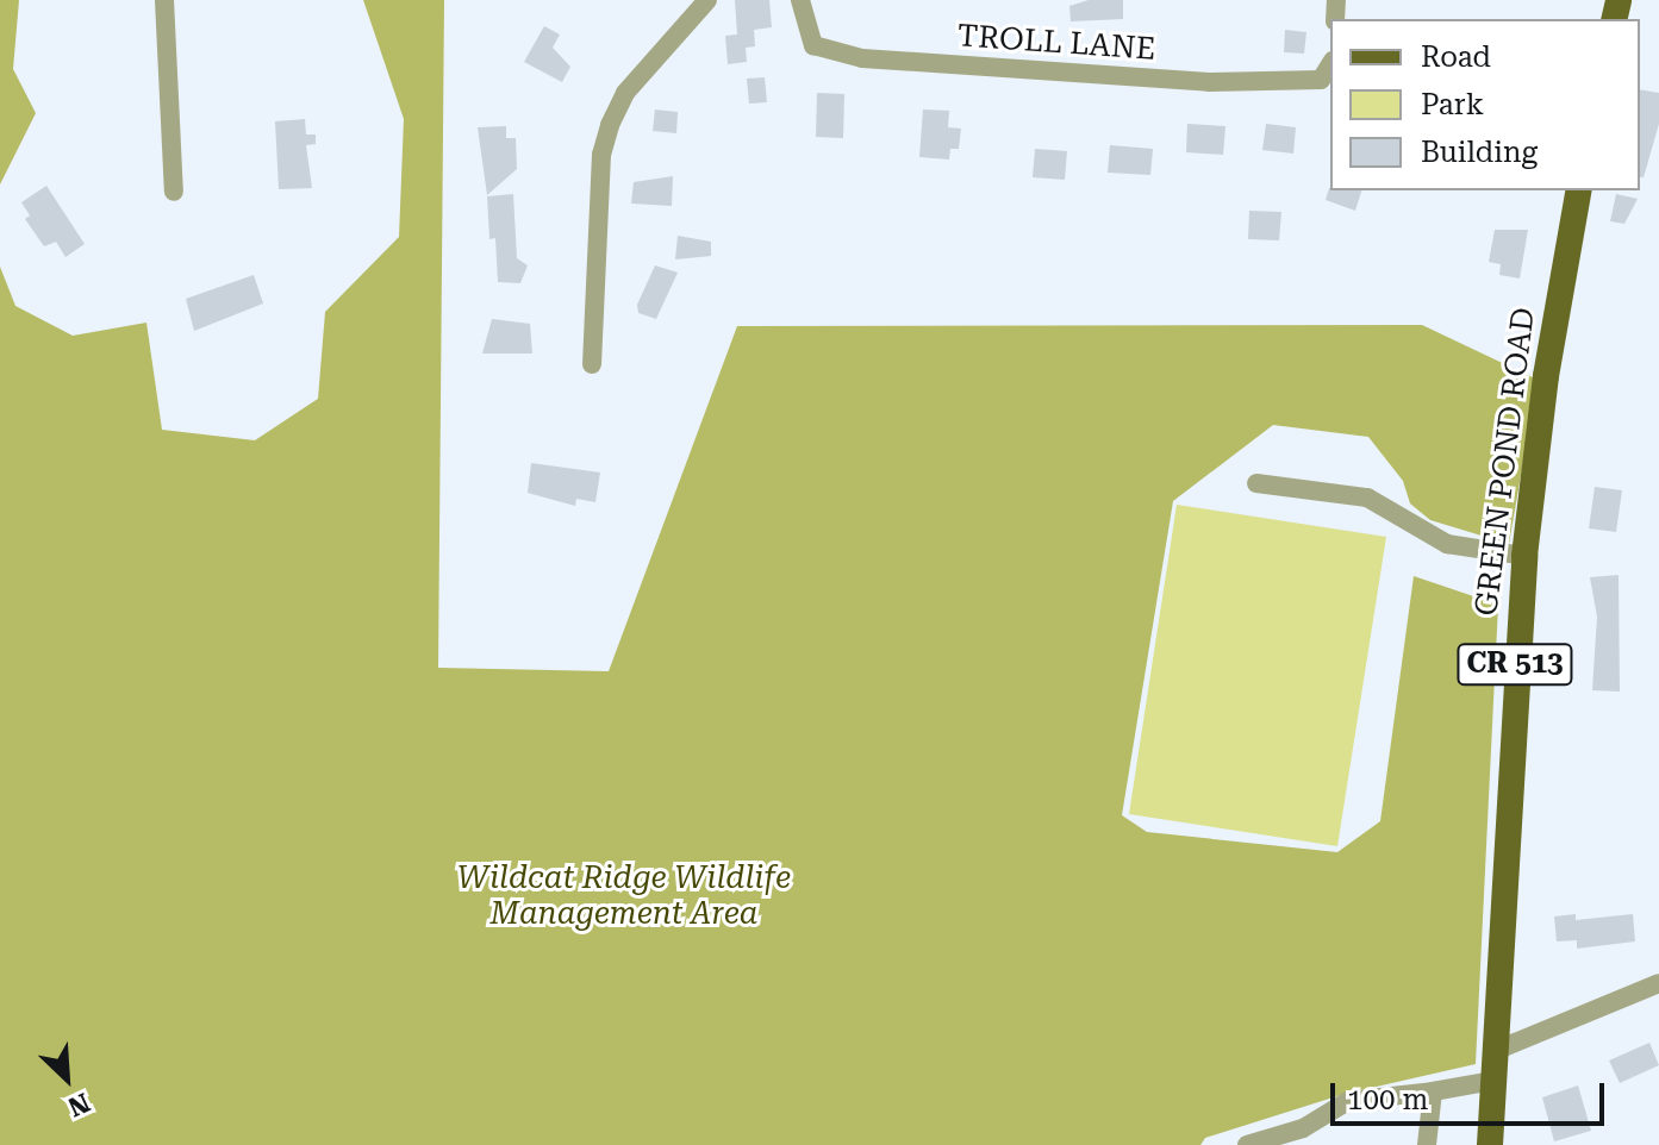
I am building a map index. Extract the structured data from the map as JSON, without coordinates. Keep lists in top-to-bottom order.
{
  "streets": {
    "main road": ["GREEN POND ROAD", "CR 513"],
    "street": ["TROLL LANE"]
  },
  "parks": ["Wildcat Ridge Wildlife Management Area"],
  "legend": ["Road", "Park", "Building"],
  "scale_bar": "100 m",
  "north": "bottom right"
}
